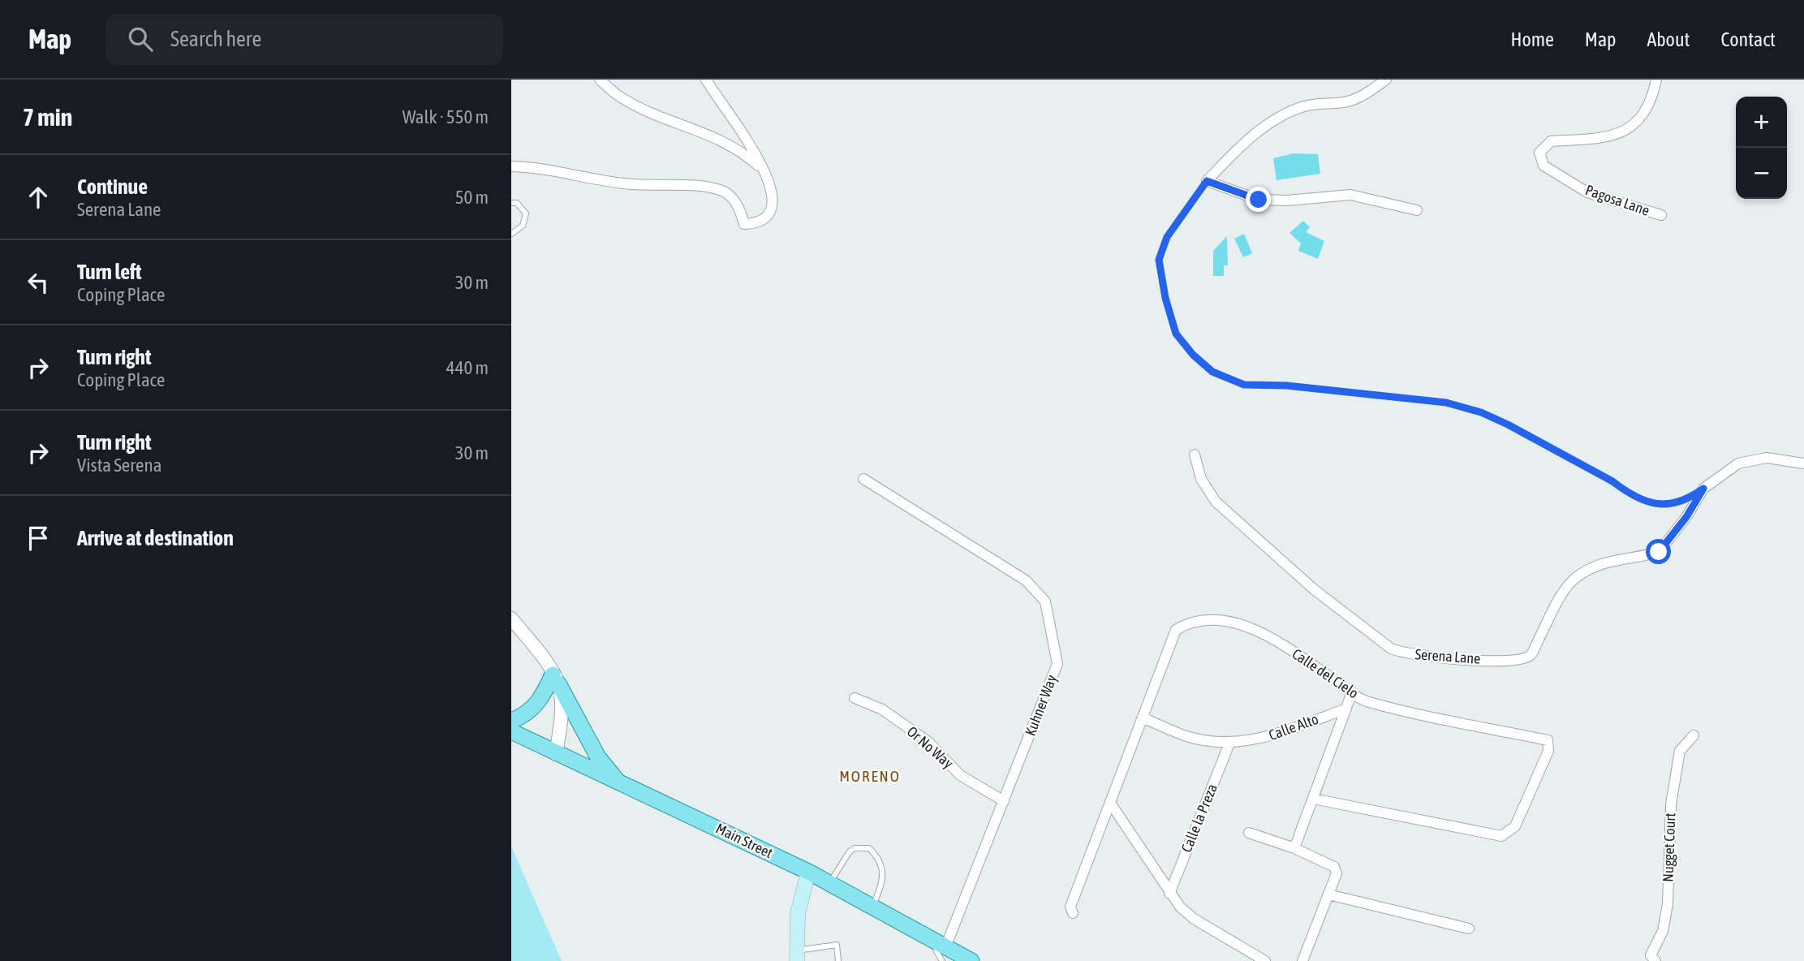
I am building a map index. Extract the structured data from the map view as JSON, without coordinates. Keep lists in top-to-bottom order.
{
  "streets": {
    "main road": ["Main Street"],
    "street": [
      "Pagosa Lane",
      "Serena Lane",
      "Calle del Cielo",
      "Kuhner Way",
      "Calle Alto",
      "Or No Way",
      "Calle la Preza",
      "Nugget Court"
    ]
  },
  "crossings": [
    ["Calle del Cielo", "Calle Alto"],
    ["Kuhner Way", "Or No Way"],
    ["Kuhner Way", "Main Street"],
    ["Calle Alto", "Calle la Preza"]
  ],
  "districts": ["MORENO"],
  "page": {
    "header": "Map",
    "search": "Search here",
    "nav": [
      "Home",
      "Map",
      "About",
      "Contact"
    ],
    "heading": ["7 min", "Walk · 550 m"],
    "map_buttons": ["+", "−"],
    "list": [
      ["Continue", "Serena Lane", "50 m"],
      ["Turn left", "Coping Place", "30 m"],
      ["Turn right", "Coping Place", "440 m"],
      ["Turn right", "Vista Serena", "30 m"],
      "Arrive at destination"
    ]
  }
}
